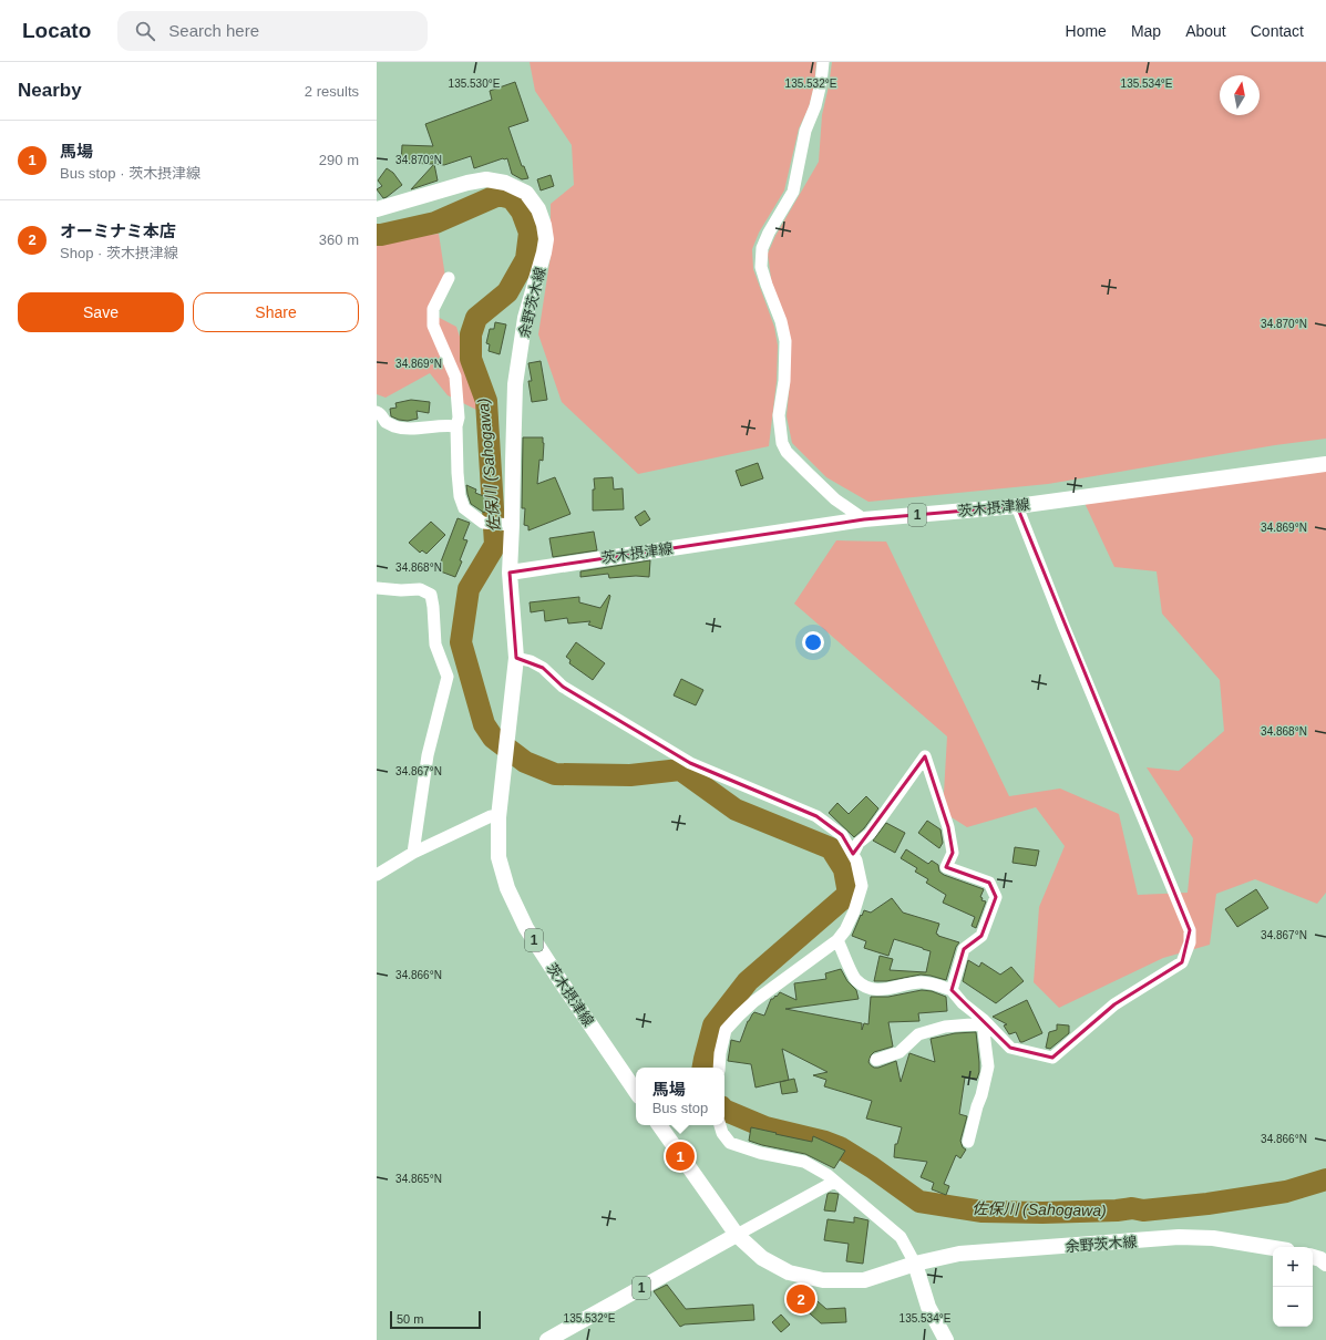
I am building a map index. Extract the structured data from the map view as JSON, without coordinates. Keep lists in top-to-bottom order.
{
  "streets": {
    "main road": ["余野茨木線", "茨木摂津線", "1"]
  },
  "crossings": [
    ["余野茨木線", "茨木摂津線"]
  ],
  "water": ["佐保川 (Sahogawa)"],
  "scale_bar": "50 m",
  "north": "top",
  "page": {
    "header": "Locato",
    "search": "Search here",
    "nav": [
      "Home",
      "Map",
      "About",
      "Contact"
    ],
    "heading": ["Nearby", "2 results"],
    "list": [
      {
        "mark": "1",
        "name": "馬場",
        "note": "Bus stop · 茨木摂津線",
        "value": "290 m"
      },
      {
        "mark": "2",
        "name": "オーミナミ本店",
        "note": "Shop · 茨木摂津線",
        "value": "360 m"
      }
    ],
    "buttons": ["Save", "Share"],
    "popup": ["馬場", "Bus stop"],
    "pins": ["1", "2"],
    "map_buttons": ["+", "−"],
    "scale": "50 m"
  },
  "coordinates": [
    "135.530°E",
    "135.532°E",
    "135.534°E",
    "34.870°N",
    "34.869°N",
    "34.868°N",
    "34.867°N",
    "34.866°N",
    "34.865°N"
  ]
}
